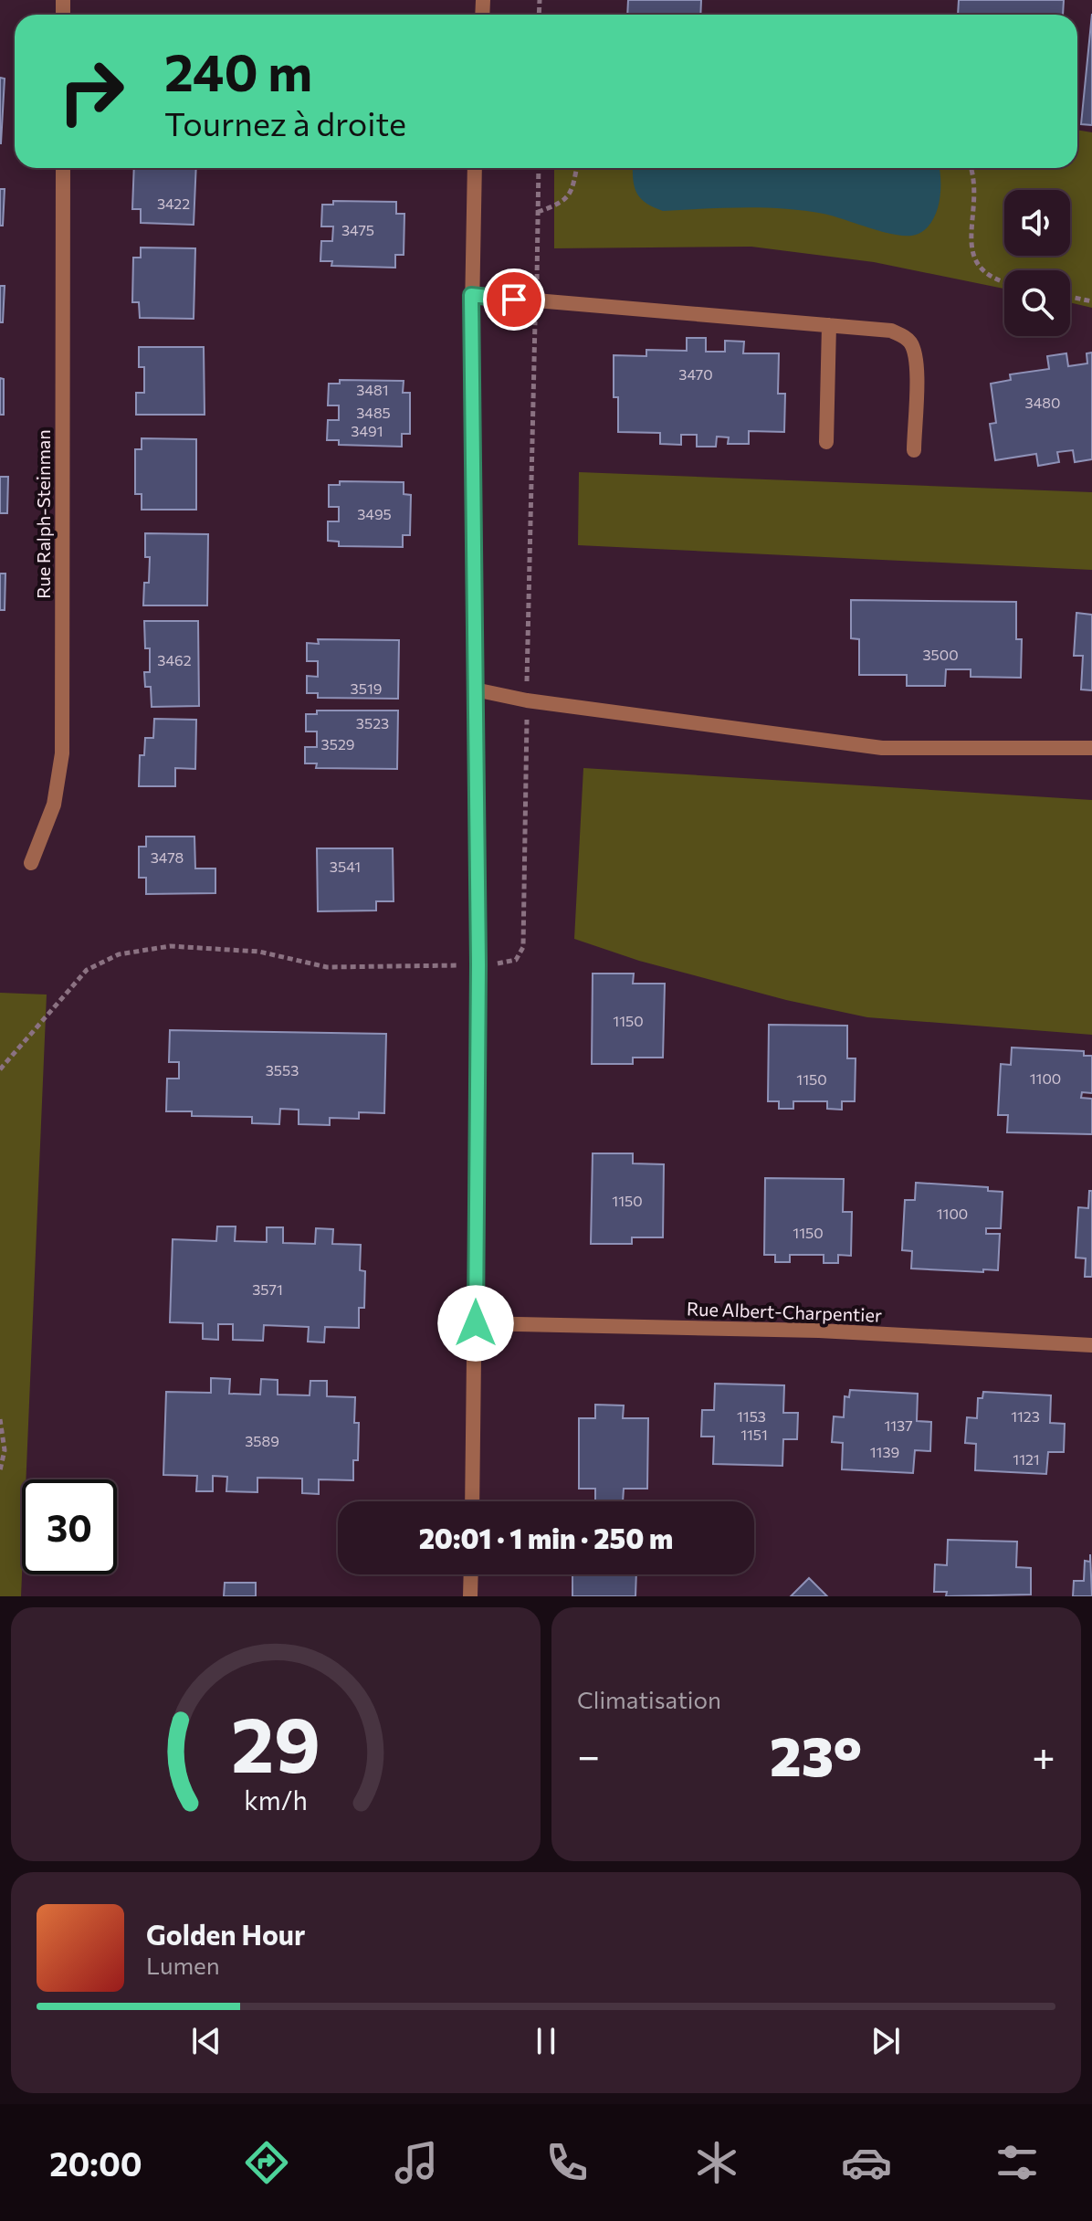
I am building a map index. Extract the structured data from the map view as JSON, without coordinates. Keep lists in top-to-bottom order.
{
  "streets": {
    "street": ["Rue Ralph-Steinman", "Rue Albert-Charpentier"]
  },
  "house_numbers": [
    "3422",
    "3475",
    "3470",
    "3481",
    "3480",
    "3485",
    "3491",
    "3495",
    "3500",
    "3462",
    "3519",
    "3523",
    "3529",
    "3478",
    "3541",
    "1150",
    "3553",
    "1100",
    "1150",
    "1150",
    "1100",
    "1150",
    "3571",
    "1153",
    "1123",
    "1137",
    "1151",
    "3589",
    "1139",
    "1121"
  ],
  "page": {
    "turn": ["240 m", "Tournez à droite"],
    "limit": "30",
    "trip": "20:01 · 1 min · 250 m",
    "tile": "Climatisation",
    "heat": ["−", "23°", "+"],
    "song": ["Golden Hour", "Lumen"],
    "tabs": "20:00",
    "gauge": ["29", "km/h"]
  }
}
